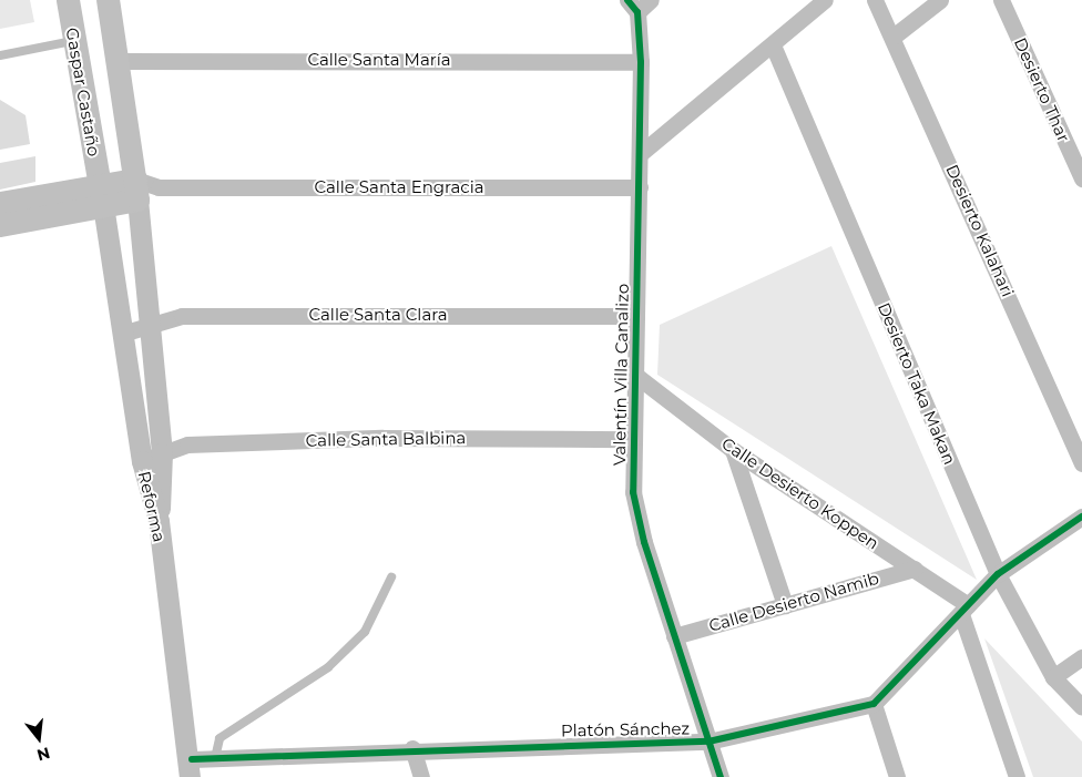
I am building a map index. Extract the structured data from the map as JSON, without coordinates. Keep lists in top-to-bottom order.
{
  "streets": {
    "main road": ["Gaspar Castaño"],
    "street": [
      "Calle Santa María",
      "Desierto Thar",
      "Calle Santa Engracia",
      "Desierto Kalahari",
      "Calle Santa Clara",
      "Valentín Villa Canalizo",
      "Desierto Taka Makan",
      "Calle Santa Balbina",
      "Calle Desierto Koppen",
      "Reforma",
      "Calle Desierto Namib",
      "Platón Sánchez"
    ]
  },
  "crossings": [
    ["Calle Santa María", "Valentín Villa Canalizo"],
    ["Gaspar Castaño", "Reforma"],
    ["Calle Santa Engracia", "Valentín Villa Canalizo"],
    ["Calle Santa Clara", "Valentín Villa Canalizo"],
    ["Calle Santa Clara", "Reforma"],
    ["Valentín Villa Canalizo", "Calle Santa Balbina"],
    ["Valentín Villa Canalizo", "Calle Desierto Koppen"],
    ["Valentín Villa Canalizo", "Calle Desierto Namib"],
    ["Valentín Villa Canalizo", "Platón Sánchez"],
    ["Calle Santa Balbina", "Reforma"],
    ["Calle Desierto Koppen", "Calle Desierto Namib"],
    ["Reforma", "Platón Sánchez"]
  ],
  "north": "bottom"
}
